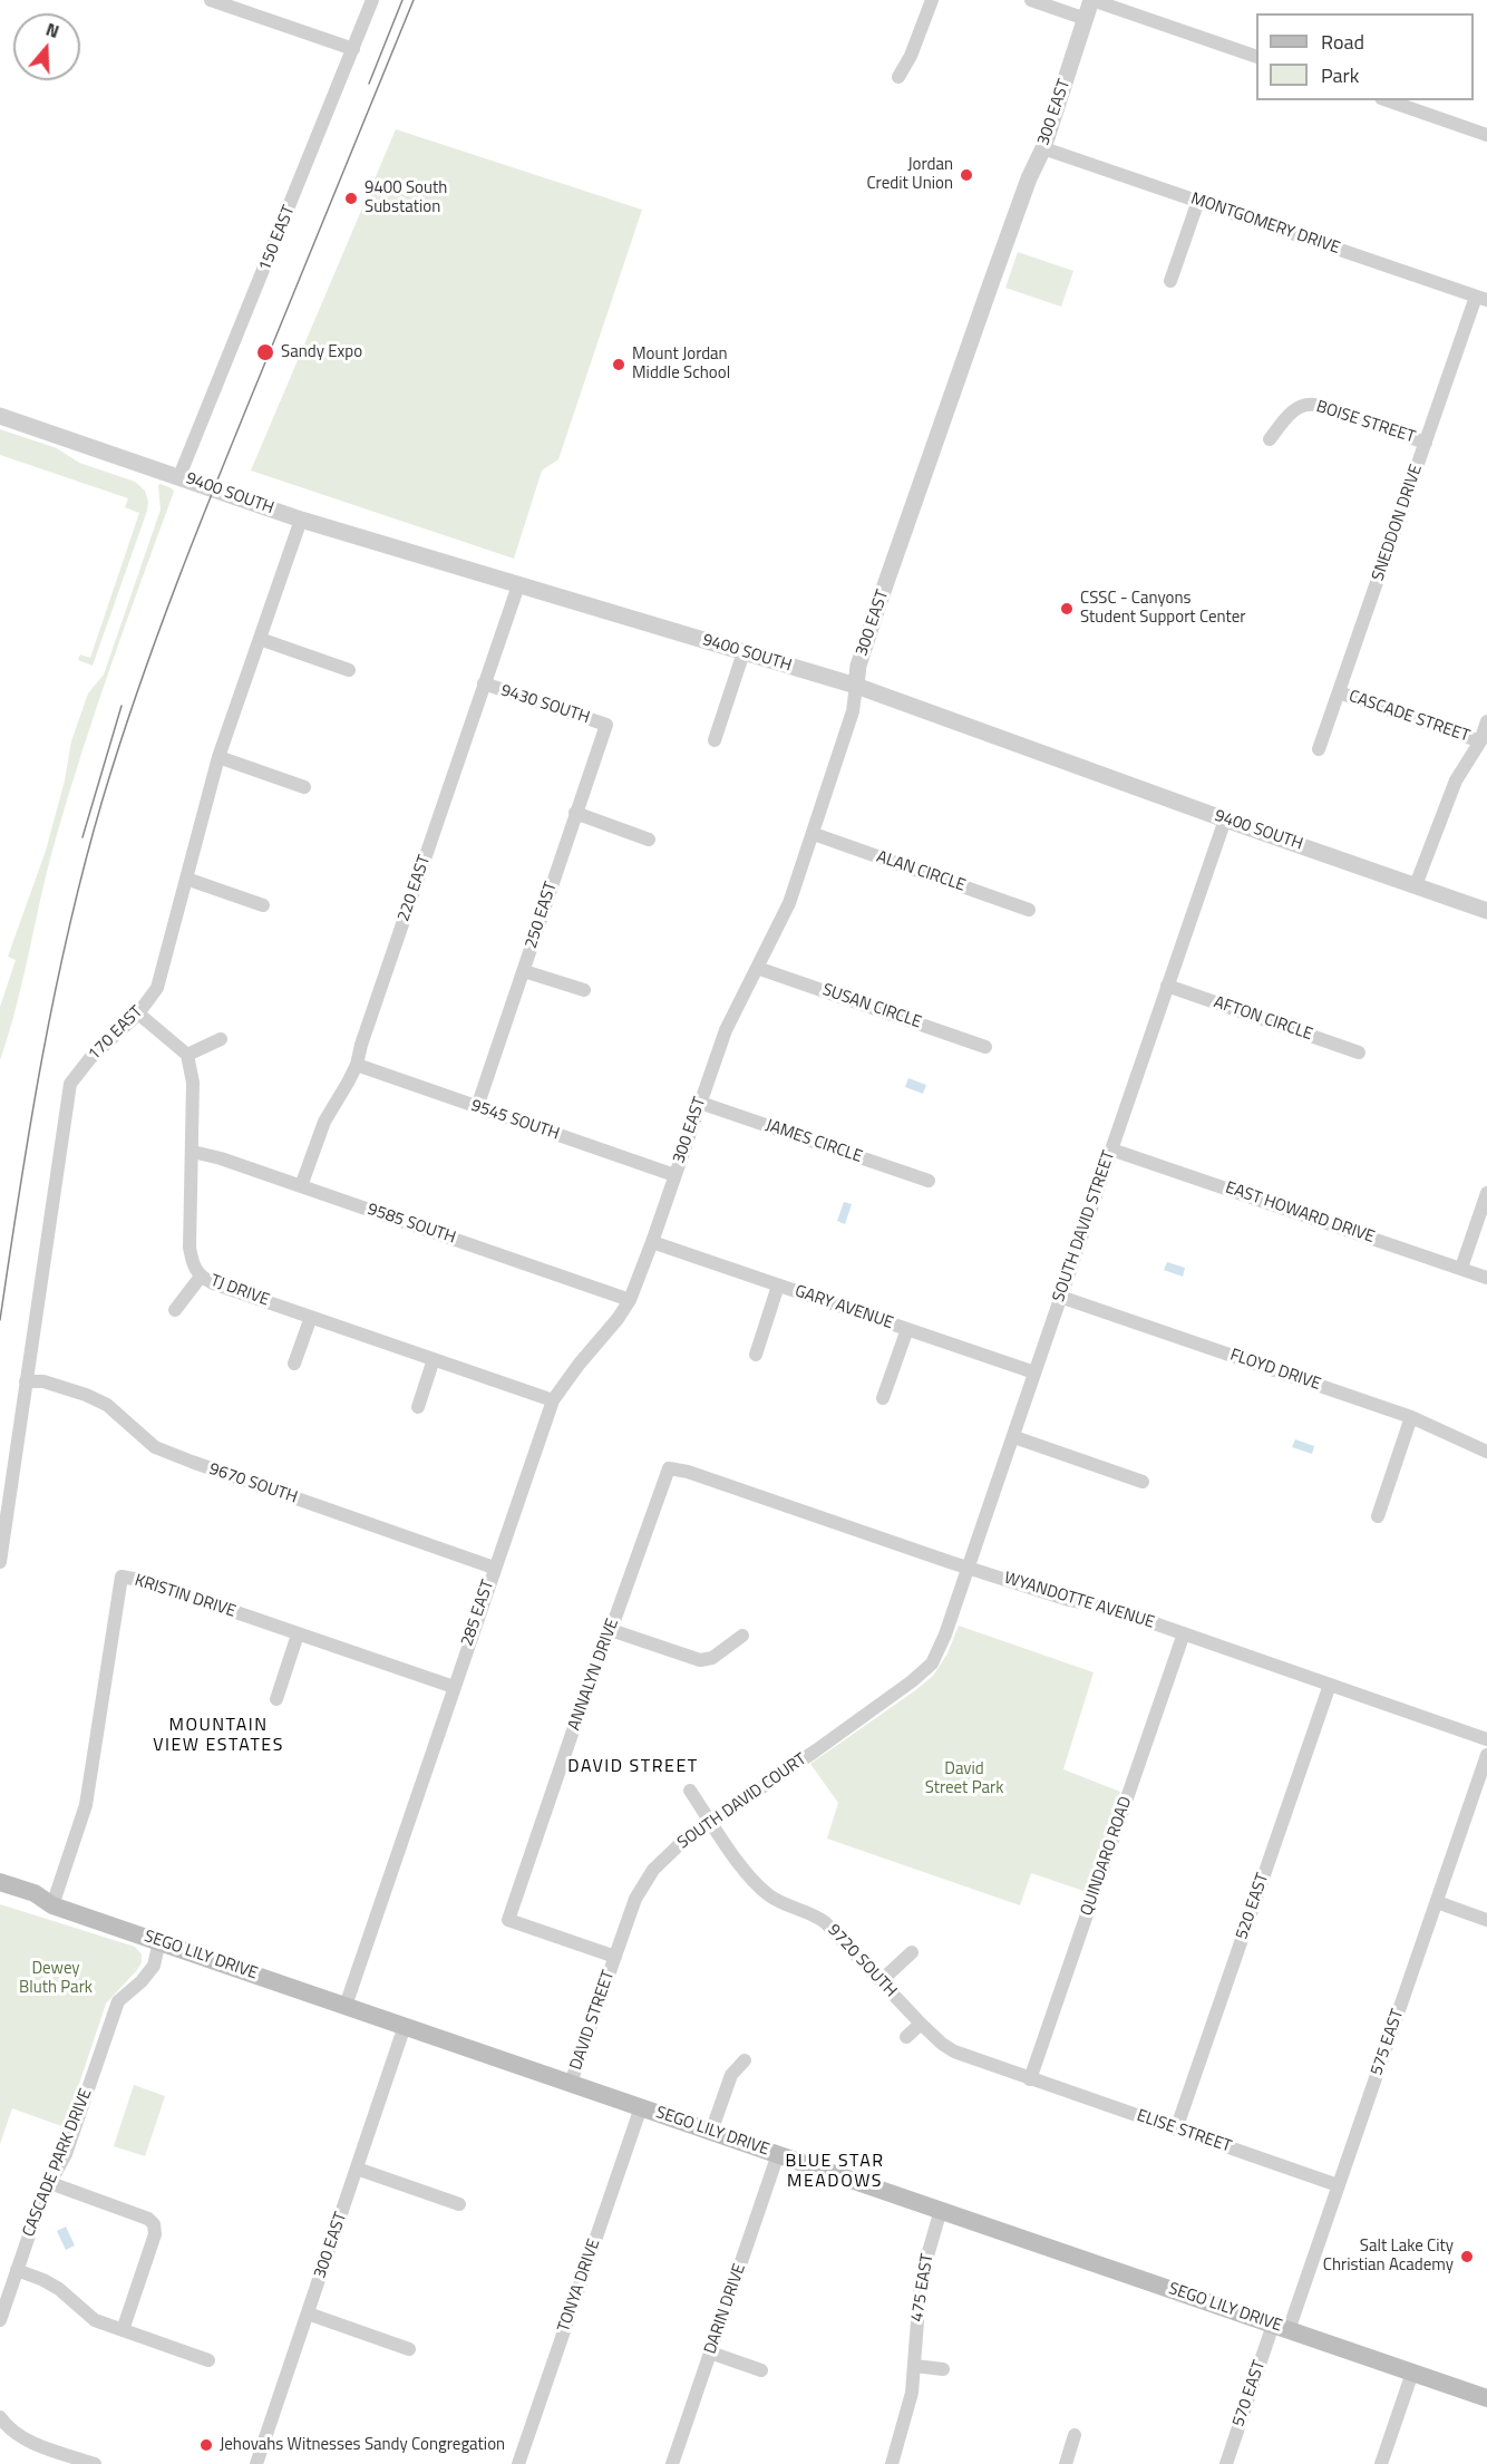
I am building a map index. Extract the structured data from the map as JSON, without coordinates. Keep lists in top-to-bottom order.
{
  "streets": {
    "main road": ["SEGO LILY DRIVE"],
    "street": [
      "300 EAST",
      "MONTGOMERY DRIVE",
      "150 EAST",
      "BOISE STREET",
      "9400 SOUTH",
      "SNEDDON DRIVE",
      "9430 SOUTH",
      "CASCADE STREET",
      "ALAN CIRCLE",
      "220 EAST",
      "250 EAST",
      "SUSAN CIRCLE",
      "AFTON CIRCLE",
      "170 EAST",
      "9545 SOUTH",
      "JAMES CIRCLE",
      "EAST HOWARD DRIVE",
      "9585 SOUTH",
      "SOUTH DAVID STREET",
      "TJ DRIVE",
      "GARY AVENUE",
      "FLOYD DRIVE",
      "9670 SOUTH",
      "KRISTIN DRIVE",
      "WYANDOTTE AVENUE",
      "285 EAST",
      "ANNALYN DRIVE",
      "SOUTH DAVID COURT",
      "QUINDARO ROAD",
      "520 EAST",
      "9720 SOUTH",
      "DAVID STREET",
      "575 EAST",
      "ELISE STREET",
      "CASCADE PARK DRIVE",
      "TONYA DRIVE",
      "475 EAST",
      "DARIN DRIVE",
      "570 EAST"
    ]
  },
  "crossings": [
    ["300 EAST", "MONTGOMERY DRIVE"],
    ["300 EAST", "9400 SOUTH"],
    ["300 EAST", "ALAN CIRCLE"],
    ["300 EAST", "SUSAN CIRCLE"],
    ["300 EAST", "9545 SOUTH"],
    ["300 EAST", "JAMES CIRCLE"],
    ["300 EAST", "GARY AVENUE"],
    ["300 EAST", "285 EAST"],
    ["300 EAST", "SEGO LILY DRIVE"],
    ["MONTGOMERY DRIVE", "SNEDDON DRIVE"],
    ["150 EAST", "9400 SOUTH"],
    ["BOISE STREET", "SNEDDON DRIVE"],
    ["9400 SOUTH", "220 EAST"],
    ["9400 SOUTH", "170 EAST"],
    ["9400 SOUTH", "SOUTH DAVID STREET"],
    ["SNEDDON DRIVE", "CASCADE STREET"],
    ["9430 SOUTH", "220 EAST"],
    ["9430 SOUTH", "250 EAST"],
    ["220 EAST", "9545 SOUTH"],
    ["220 EAST", "9585 SOUTH"],
    ["250 EAST", "9545 SOUTH"],
    ["AFTON CIRCLE", "SOUTH DAVID STREET"],
    ["170 EAST", "9670 SOUTH"],
    ["EAST HOWARD DRIVE", "SOUTH DAVID STREET"],
    ["9585 SOUTH", "TJ DRIVE"],
    ["9585 SOUTH", "285 EAST"],
    ["SOUTH DAVID STREET", "GARY AVENUE"],
    ["SOUTH DAVID STREET", "FLOYD DRIVE"],
    ["SOUTH DAVID STREET", "WYANDOTTE AVENUE"],
    ["SOUTH DAVID STREET", "SOUTH DAVID COURT"],
    ["TJ DRIVE", "285 EAST"],
    ["GARY AVENUE", "285 EAST"],
    ["9670 SOUTH", "285 EAST"],
    ["KRISTIN DRIVE", "285 EAST"],
    ["KRISTIN DRIVE", "SEGO LILY DRIVE"],
    ["WYANDOTTE AVENUE", "ANNALYN DRIVE"],
    ["WYANDOTTE AVENUE", "QUINDARO ROAD"],
    ["WYANDOTTE AVENUE", "520 EAST"],
    ["285 EAST", "SEGO LILY DRIVE"],
    ["ANNALYN DRIVE", "SOUTH DAVID COURT"],
    ["ANNALYN DRIVE", "DAVID STREET"],
    ["SOUTH DAVID COURT", "9720 SOUTH"],
    ["SOUTH DAVID COURT", "DAVID STREET"],
    ["QUINDARO ROAD", "9720 SOUTH"],
    ["QUINDARO ROAD", "ELISE STREET"],
    ["520 EAST", "ELISE STREET"],
    ["SEGO LILY DRIVE", "DAVID STREET"],
    ["SEGO LILY DRIVE", "575 EAST"],
    ["SEGO LILY DRIVE", "CASCADE PARK DRIVE"],
    ["SEGO LILY DRIVE", "TONYA DRIVE"],
    ["SEGO LILY DRIVE", "475 EAST"],
    ["SEGO LILY DRIVE", "DARIN DRIVE"],
    ["SEGO LILY DRIVE", "570 EAST"],
    ["9720 SOUTH", "ELISE STREET"],
    ["575 EAST", "ELISE STREET"],
    ["575 EAST", "570 EAST"]
  ],
  "districts": ["MOUNTAIN VIEW ESTATES", "DAVID STREET", "BLUE STAR MEADOWS"],
  "parks": ["David Street Park", "Dewey Bluth Park"],
  "places": [
    "Jordan Credit Union",
    "9400 South Substation",
    "Sandy Expo",
    "Mount Jordan Middle School",
    "CSSC - Canyons Student Support Center",
    "Salt Lake City Christian Academy",
    "Jehovahs Witnesses Sandy Congregation"
  ],
  "legend": ["Road", "Park"],
  "north": "top"
}
